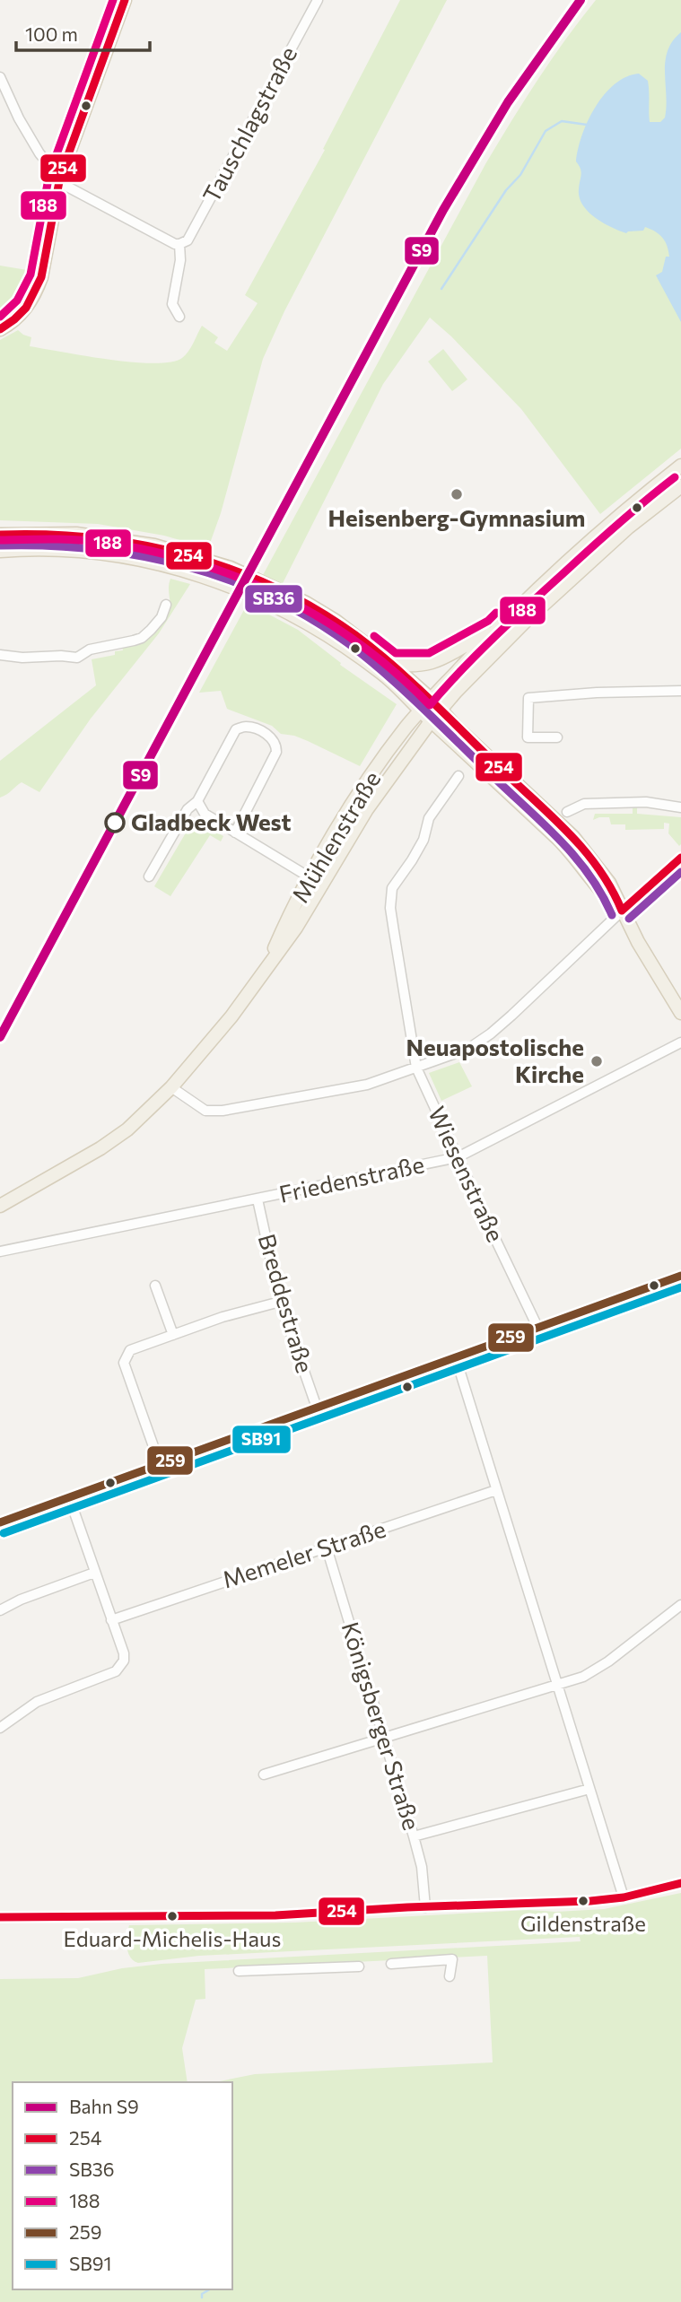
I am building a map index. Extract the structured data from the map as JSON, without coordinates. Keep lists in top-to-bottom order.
{
  "streets": {
    "main road": ["Mühlenstraße"],
    "street": [
      "Tauschlagstraße",
      "Wiesenstraße",
      "Friedenstraße",
      "Breddestraße",
      "Memeler Straße",
      "Königsberger Straße"
    ]
  },
  "crossings": [
    ["Wiesenstraße", "Friedenstraße"],
    ["Friedenstraße", "Breddestraße"],
    ["Memeler Straße", "Königsberger Straße"]
  ],
  "places": [
    "Heisenberg-Gymnasium",
    "Gladbeck West",
    "Neuapostolische Kirche",
    "Gildenstraße",
    "Eduard-Michelis-Haus"
  ],
  "lines": [
    "rail line S9",
    "transit line 254",
    "transit line 188",
    "transit line SB36",
    "transit line 259",
    "transit line SB91"
  ],
  "legend": [
    "Bahn S9",
    "254",
    "SB36",
    "188",
    "259",
    "SB91"
  ],
  "scale_bar": "100 m"
}
